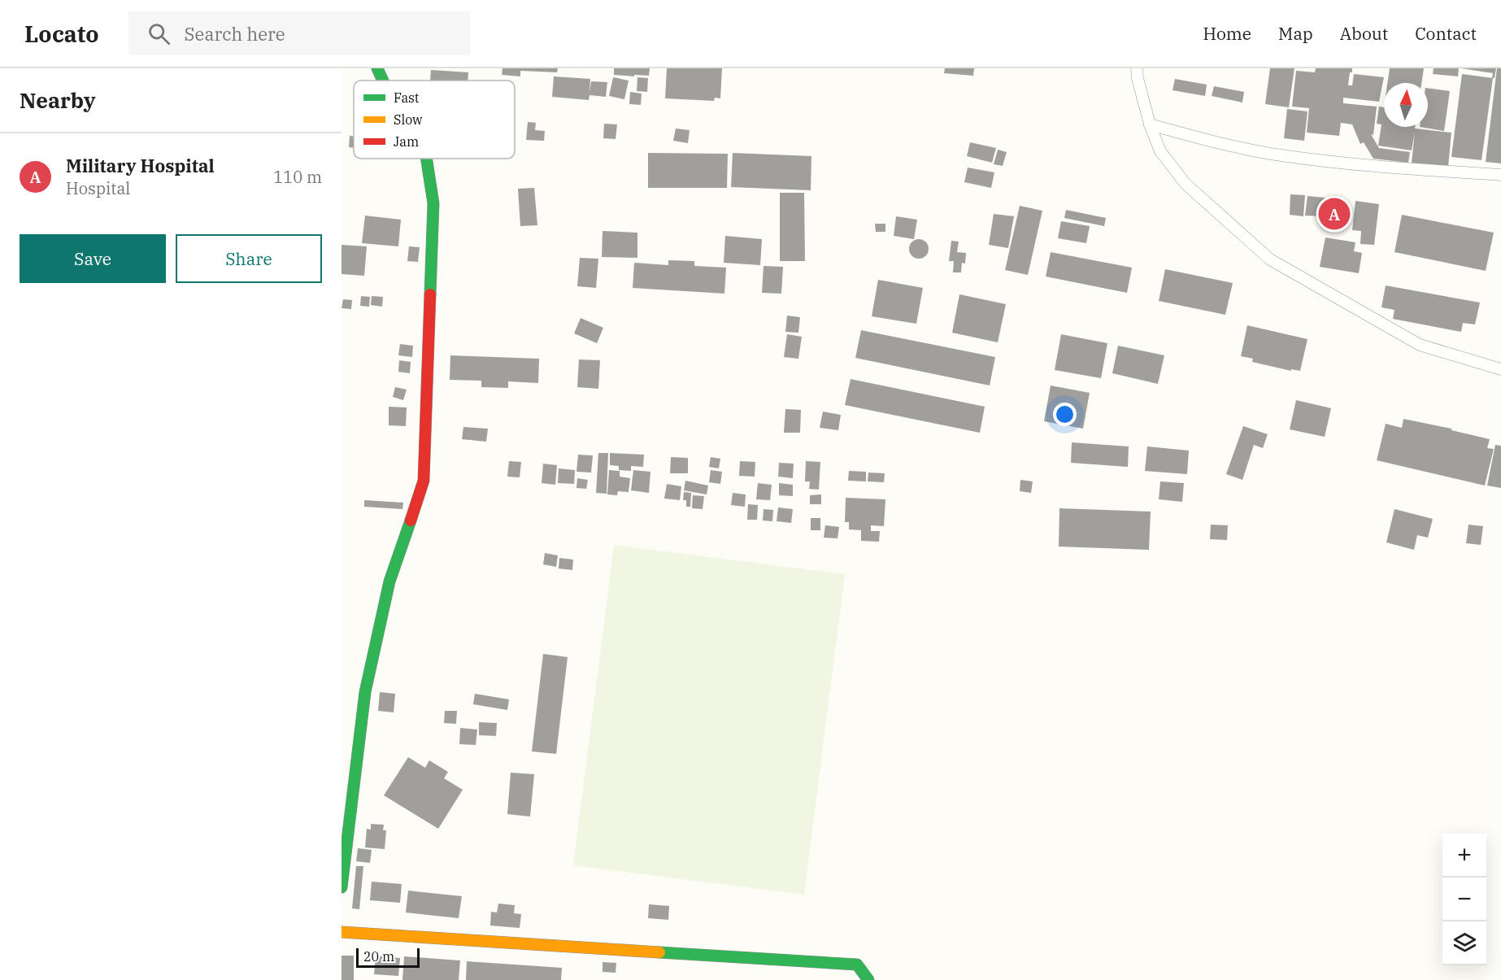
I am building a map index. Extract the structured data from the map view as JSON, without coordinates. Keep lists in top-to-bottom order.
{
  "legend": ["Fast", "Slow", "Jam"],
  "scale_bar": "20 m",
  "north": "top",
  "page": {
    "header": "Locato",
    "search": "Search here",
    "nav": [
      "Home",
      "Map",
      "About",
      "Contact"
    ],
    "heading": "Nearby",
    "list": [
      {
        "mark": "A",
        "name": "Military Hospital",
        "note": "Hospital",
        "value": "110 m"
      }
    ],
    "pins": "A",
    "buttons": ["Save", "Share"],
    "map_buttons": ["+", "−"],
    "scale": "20 m"
  }
}
